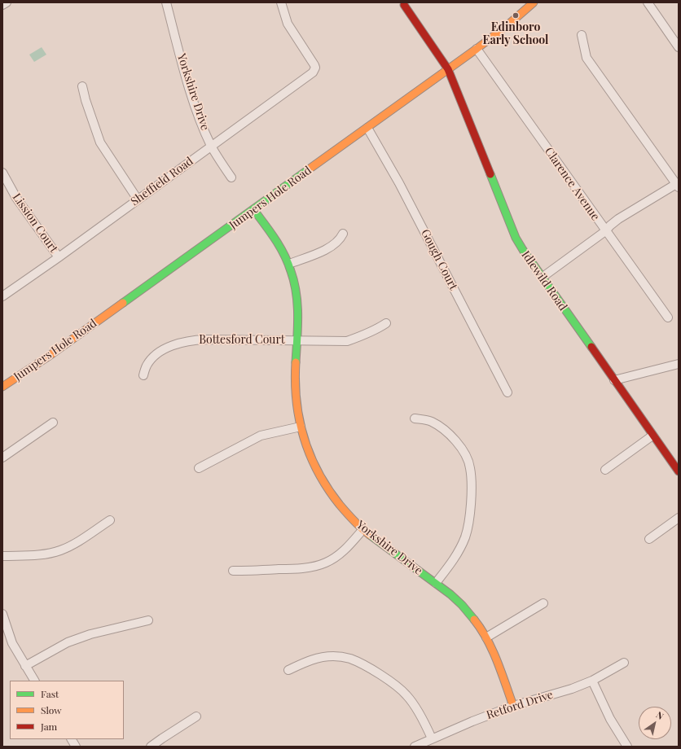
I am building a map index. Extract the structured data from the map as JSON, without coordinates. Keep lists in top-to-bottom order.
{
  "streets": {
    "street": [
      "Yorkshire Drive",
      "Sheffield Road",
      "Clarence Avenue",
      "Jumpers Hole Road",
      "Lission Court",
      "Gough Court",
      "Idlewild Road",
      "Bottesford Court",
      "Retford Drive"
    ]
  },
  "crossings": [
    ["Yorkshire Drive", "Sheffield Road"],
    ["Yorkshire Drive", "Jumpers Hole Road"],
    ["Yorkshire Drive", "Bottesford Court"],
    ["Yorkshire Drive", "Retford Drive"],
    ["Sheffield Road", "Lission Court"],
    ["Clarence Avenue", "Jumpers Hole Road"],
    ["Jumpers Hole Road", "Gough Court"],
    ["Jumpers Hole Road", "Idlewild Road"]
  ],
  "places": ["Edinboro Early School"],
  "legend": ["Fast", "Slow", "Jam"],
  "north": "top right"
}
